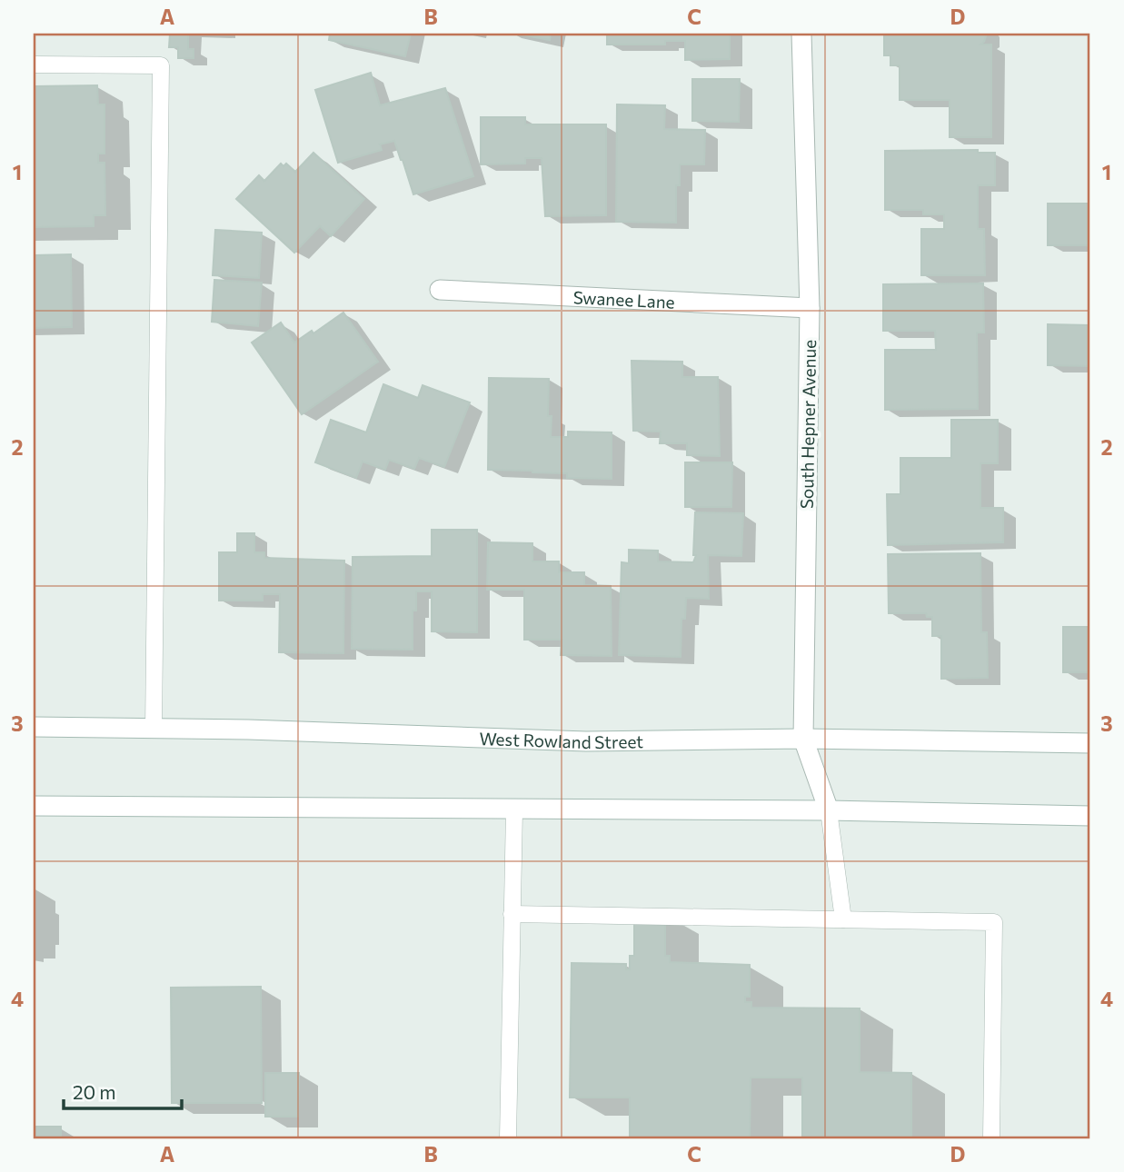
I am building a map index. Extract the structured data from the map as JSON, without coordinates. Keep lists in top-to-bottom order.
{
  "streets": {
    "main road": ["Swanee Lane", "South Hepner Avenue", "West Rowland Street"]
  },
  "crossings": [
    ["Swanee Lane", "South Hepner Avenue"],
    ["South Hepner Avenue", "West Rowland Street"]
  ],
  "scale_bar": "20 m",
  "grid": {
    "columns": [
      "A",
      "B",
      "C",
      "D"
    ],
    "rows": [
      "1",
      "2",
      "3",
      "4"
    ]
  }
}
